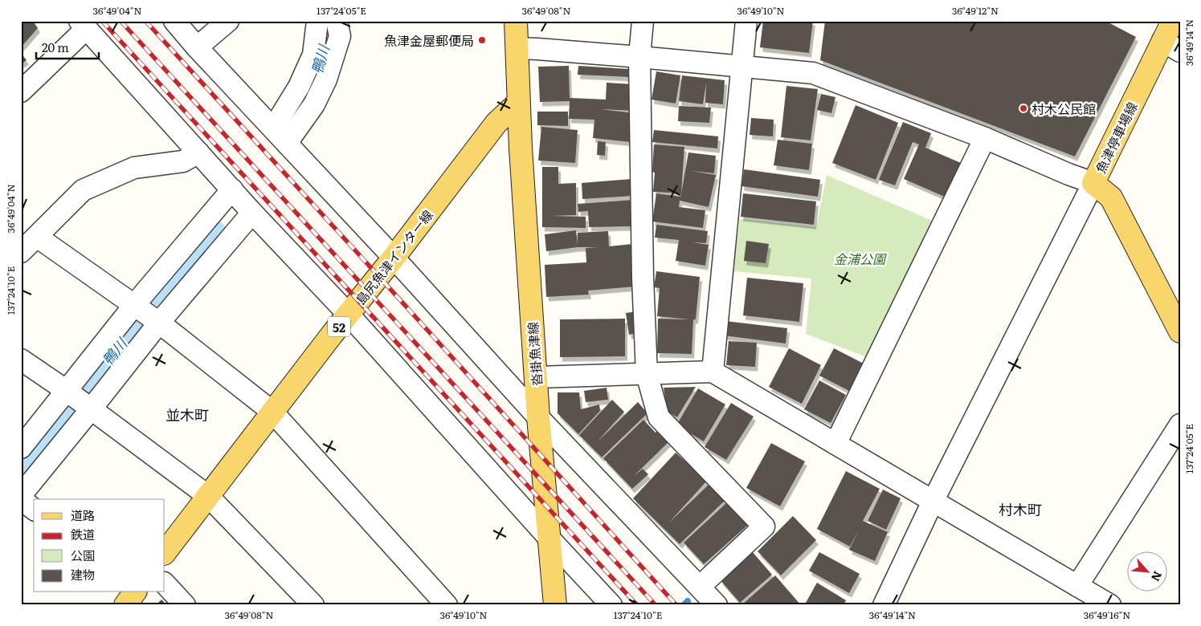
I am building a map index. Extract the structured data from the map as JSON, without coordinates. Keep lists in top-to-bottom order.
{
  "streets": {
    "main road": [
      "魚津停車場線",
      "島尻魚津インター線",
      "52",
      "沓掛魚津線"
    ]
  },
  "crossings": [
    ["島尻魚津インター線", "沓掛魚津線"]
  ],
  "districts": ["並木町", "村木町"],
  "water": ["鴨川"],
  "parks": ["金浦公園"],
  "places": ["魚津金屋郵便局", "村木公民館"],
  "legend": [
    "道路",
    "鉄道",
    "公園",
    "建物"
  ],
  "scale_bar": "20 m",
  "north": "bottom right",
  "coordinates": [
    "36°49'04\"N",
    "137°24'05\"E",
    "36°49'08\"N",
    "36°49'10\"N",
    "36°49'12\"N",
    "36°49'14\"N",
    "137°24'10\"E",
    "36°49'16\"N"
  ]
}
